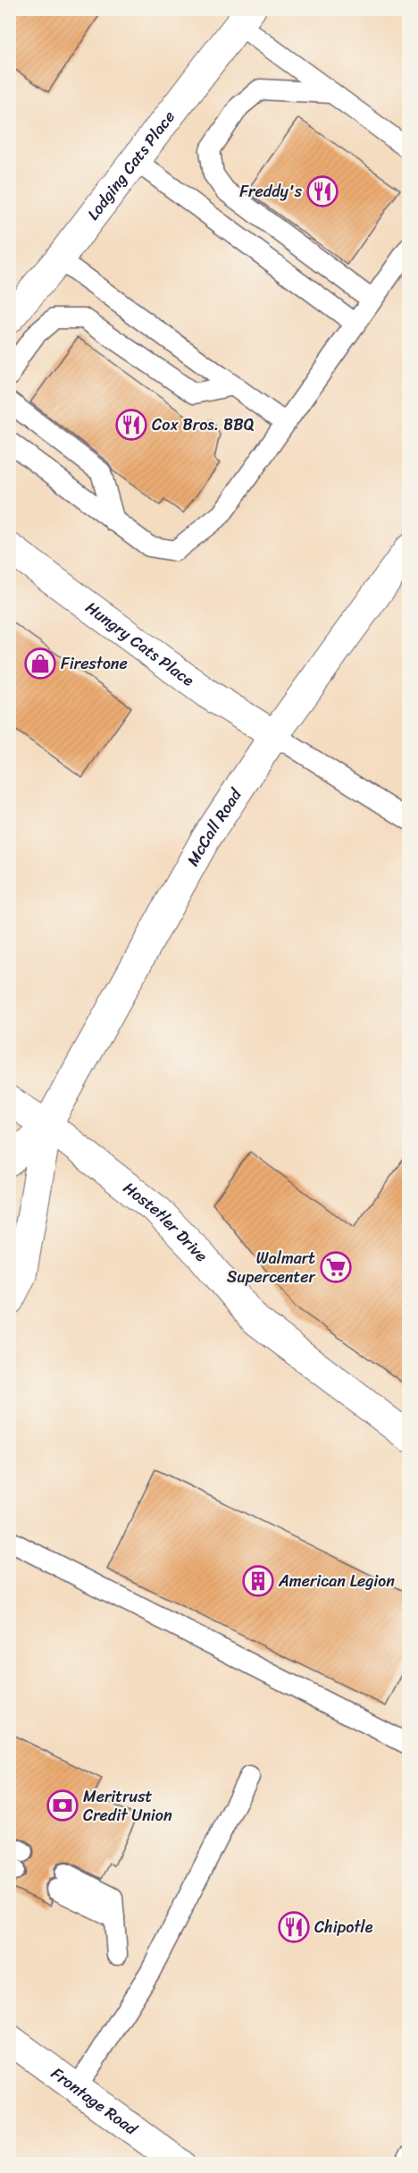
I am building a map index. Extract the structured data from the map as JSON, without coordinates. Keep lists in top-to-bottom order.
{
  "streets": {
    "street": [
      "Lodging Cats Place",
      "Hungry Cats Place",
      "McCall Road",
      "Hostetler Drive",
      "Frontage Road"
    ]
  },
  "crossings": [
    ["Hungry Cats Place", "McCall Road"],
    ["McCall Road", "Hostetler Drive"]
  ],
  "places": {
    "restaurant": ["Freddy's", "Cox Bros. BBQ", "Chipotle"],
    "shop": ["Firestone"],
    "supermarket": ["Walmart Supercenter"],
    "building": ["American Legion"],
    "bank": ["Meritrust Credit Union"]
  }
}
